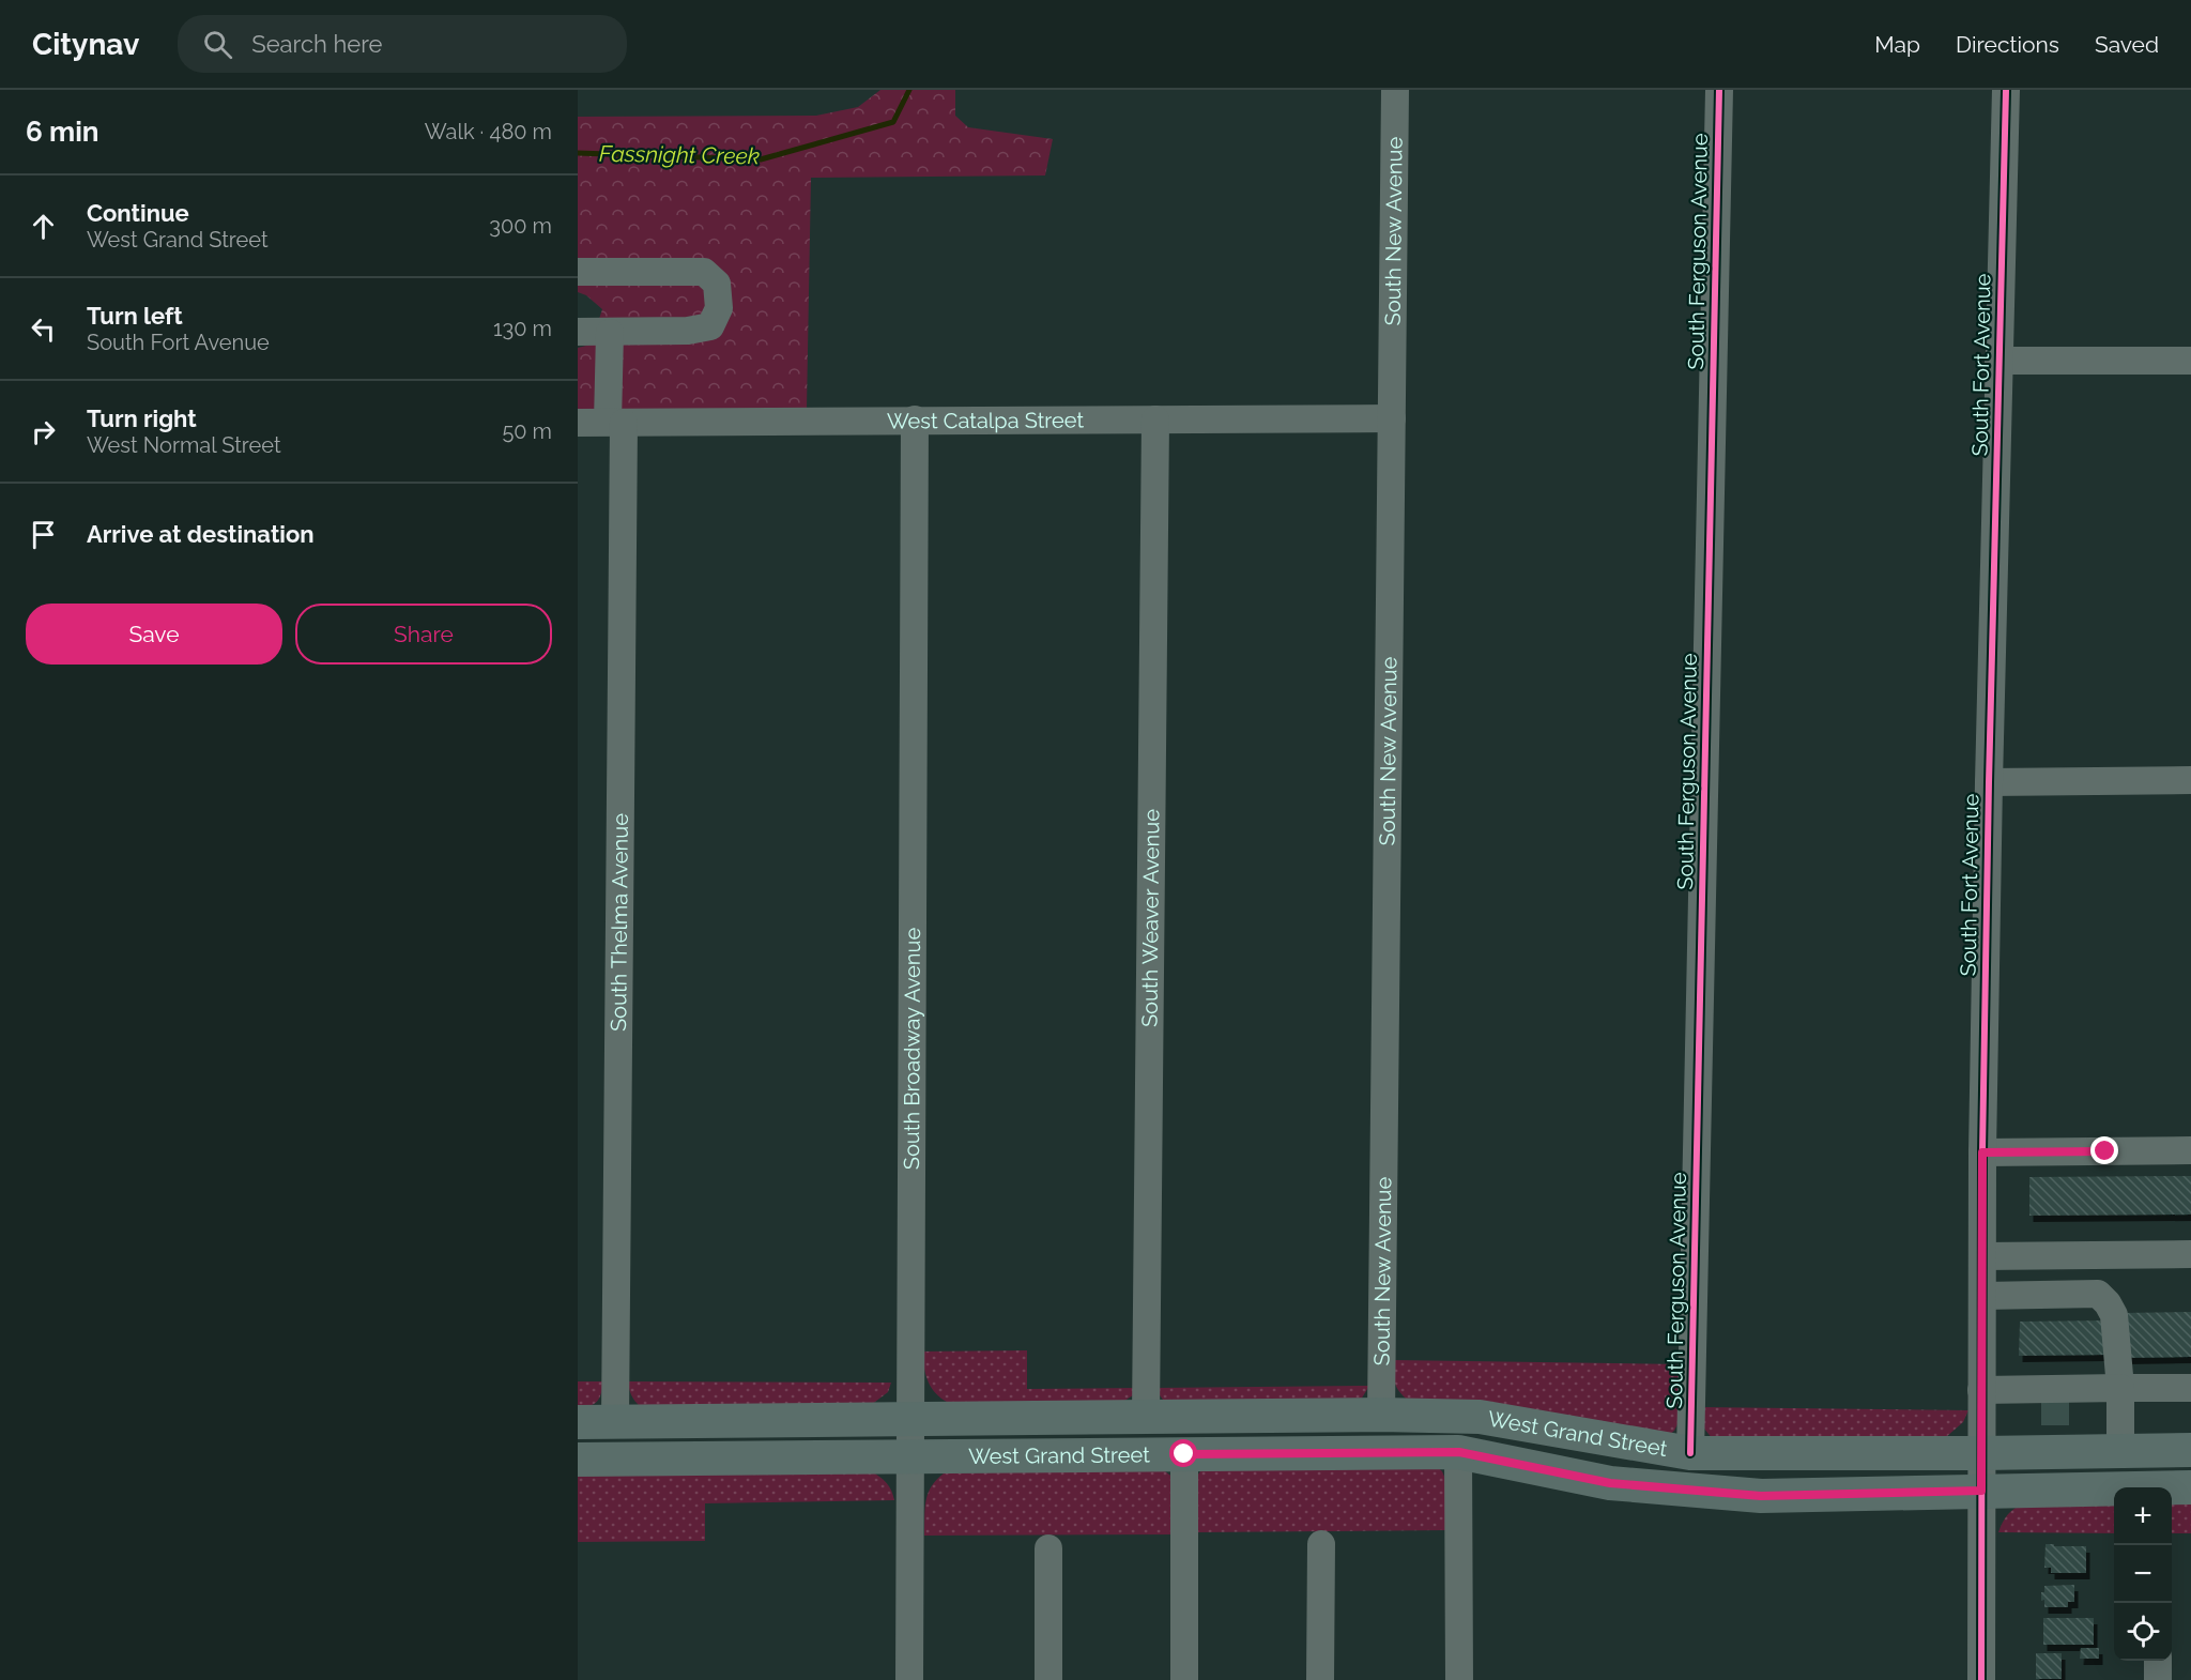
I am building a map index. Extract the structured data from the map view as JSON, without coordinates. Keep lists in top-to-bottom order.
{
  "streets": {
    "main road": ["West Grand Street"],
    "street": [
      "South New Avenue",
      "South Ferguson Avenue",
      "South Fort Avenue",
      "West Catalpa Street",
      "South Weaver Avenue",
      "South Thelma Avenue",
      "South Broadway Avenue"
    ]
  },
  "crossings": [
    ["South New Avenue", "West Catalpa Street"],
    ["South New Avenue", "West Grand Street"],
    ["South Ferguson Avenue", "West Grand Street"],
    ["South Fort Avenue", "West Grand Street"],
    ["West Catalpa Street", "South Weaver Avenue"],
    ["West Catalpa Street", "South Thelma Avenue"],
    ["West Catalpa Street", "South Broadway Avenue"],
    ["South Weaver Avenue", "West Grand Street"],
    ["South Thelma Avenue", "West Grand Street"],
    ["South Broadway Avenue", "West Grand Street"]
  ],
  "water": ["Fassnight Creek"],
  "page": {
    "header": "Citynav",
    "search": "Search here",
    "nav": ["Map", "Directions", "Saved"],
    "heading": ["6 min", "Walk · 480 m"],
    "list": [
      ["Continue", "West Grand Street", "300 m"],
      ["Turn left", "South Fort Avenue", "130 m"],
      ["Turn right", "West Normal Street", "50 m"],
      "Arrive at destination"
    ],
    "buttons": ["Save", "Share"],
    "map_buttons": ["+", "−"]
  }
}
